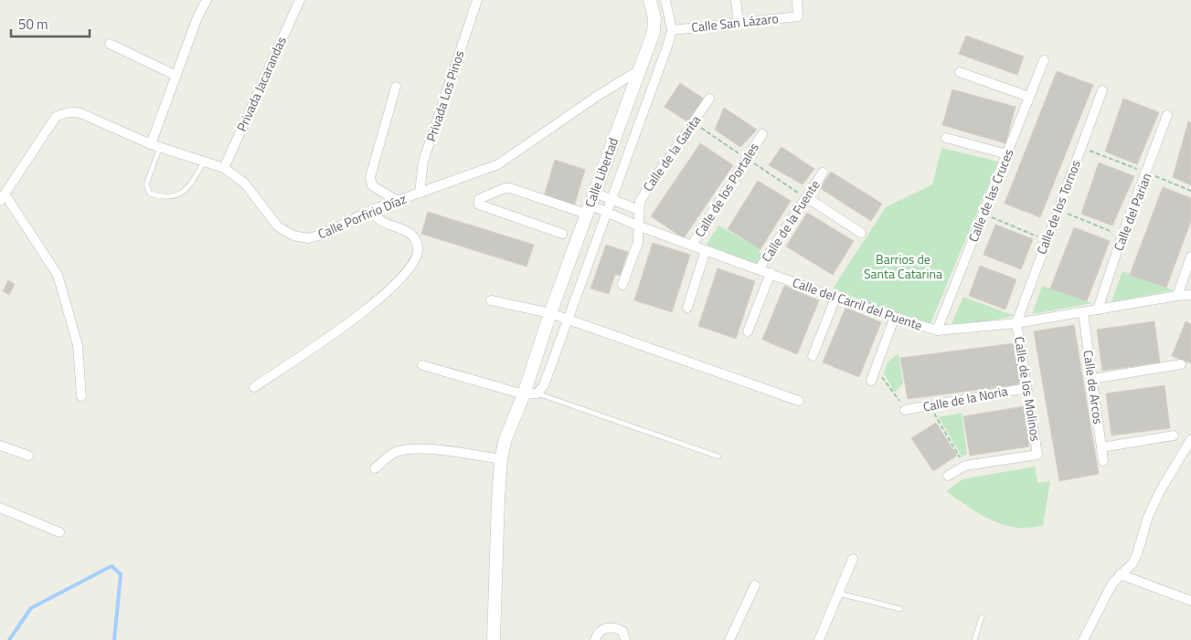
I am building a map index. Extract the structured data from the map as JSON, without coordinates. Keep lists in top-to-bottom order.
{
  "streets": {
    "main road": ["Calle Libertad"],
    "street": [
      "Calle San Lázaro",
      "Privada Jacarandas",
      "Privada Los Pinos",
      "Calle de la Garita",
      "Calle de los Portales",
      "Calle de las Cruces",
      "Calle de los Tornos",
      "Calle del Parian",
      "Calle Porfirio Díaz",
      "Calle de la Fuente",
      "Calle del Carril del Puente",
      "Calle de Arcos",
      "Calle de los Molinos",
      "Calle de la Noria"
    ]
  },
  "crossings": [
    ["Privada Jacarandas", "Calle Porfirio Díaz"],
    ["Privada Los Pinos", "Calle Porfirio Díaz"],
    ["Calle Libertad", "Calle Porfirio Díaz"],
    ["Calle Libertad", "Calle del Carril del Puente"],
    ["Calle de los Portales", "Calle del Carril del Puente"],
    ["Calle de las Cruces", "Calle del Carril del Puente"],
    ["Calle de los Tornos", "Calle del Carril del Puente"],
    ["Calle de los Tornos", "Calle de los Molinos"],
    ["Calle del Parian", "Calle del Carril del Puente"],
    ["Calle de la Fuente", "Calle del Carril del Puente"],
    ["Calle del Carril del Puente", "Calle de Arcos"],
    ["Calle del Carril del Puente", "Calle de los Molinos"],
    ["Calle de los Molinos", "Calle de la Noria"]
  ],
  "parks": ["Barrios de Santa Catarina"],
  "scale_bar": "50 m"
}
